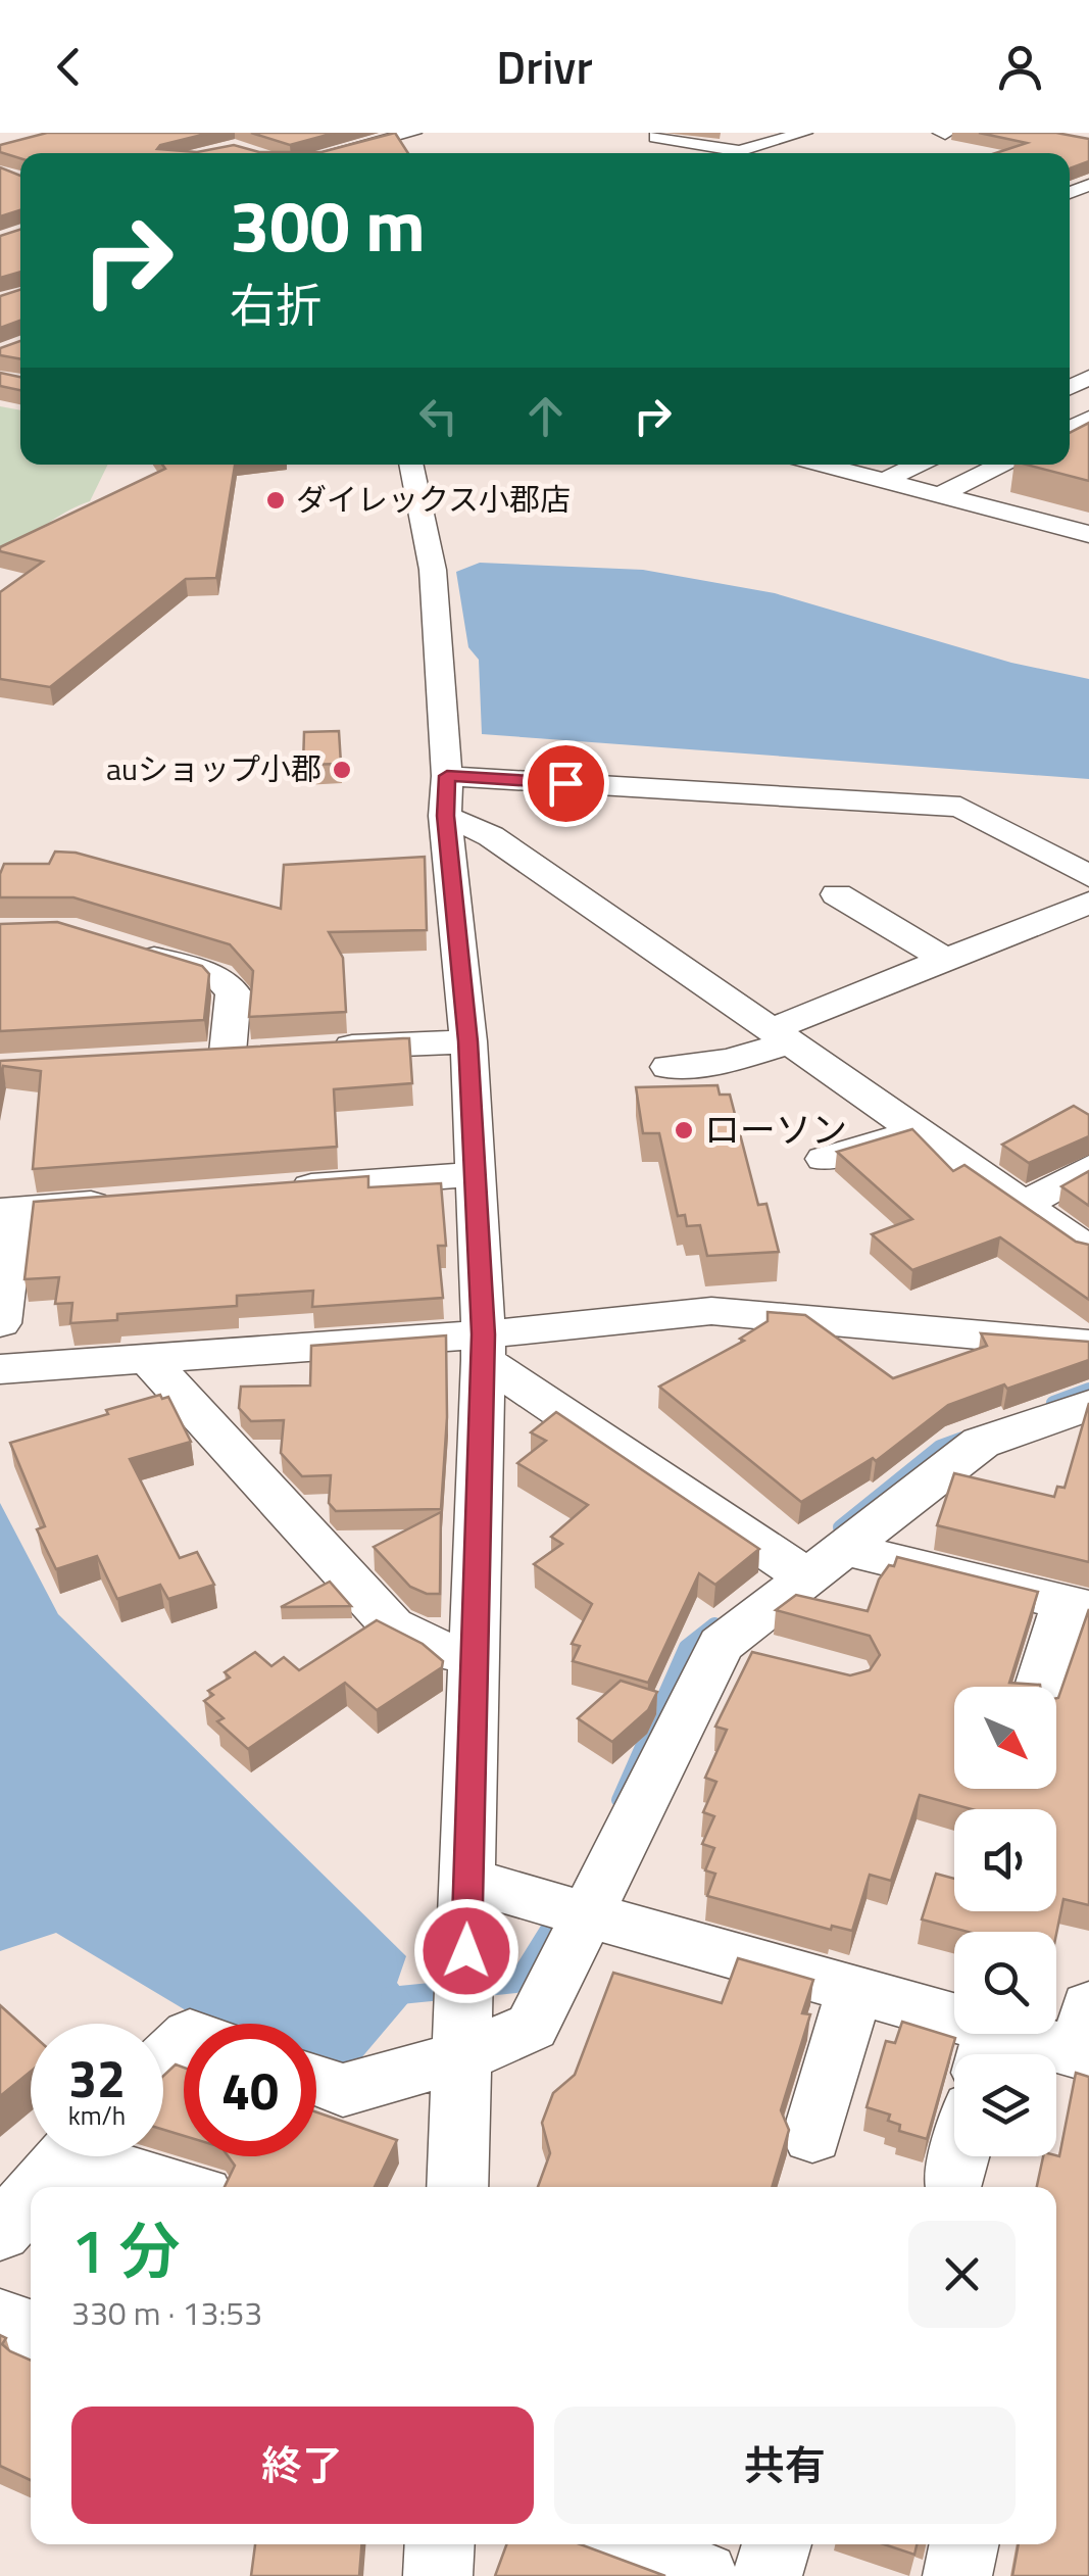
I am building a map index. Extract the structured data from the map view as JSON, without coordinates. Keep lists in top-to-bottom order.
{
  "places": ["ダイレックス小郡店", "auショップ小郡", "ローソン"],
  "north": "bottom right",
  "page": {
    "header": "Drivr",
    "turn": ["300 m", "右折"],
    "speed": "32 km/h",
    "limit": "40",
    "heading": ["1 分", "330 m · 13:53"],
    "buttons": ["終了", "共有"]
  }
}
